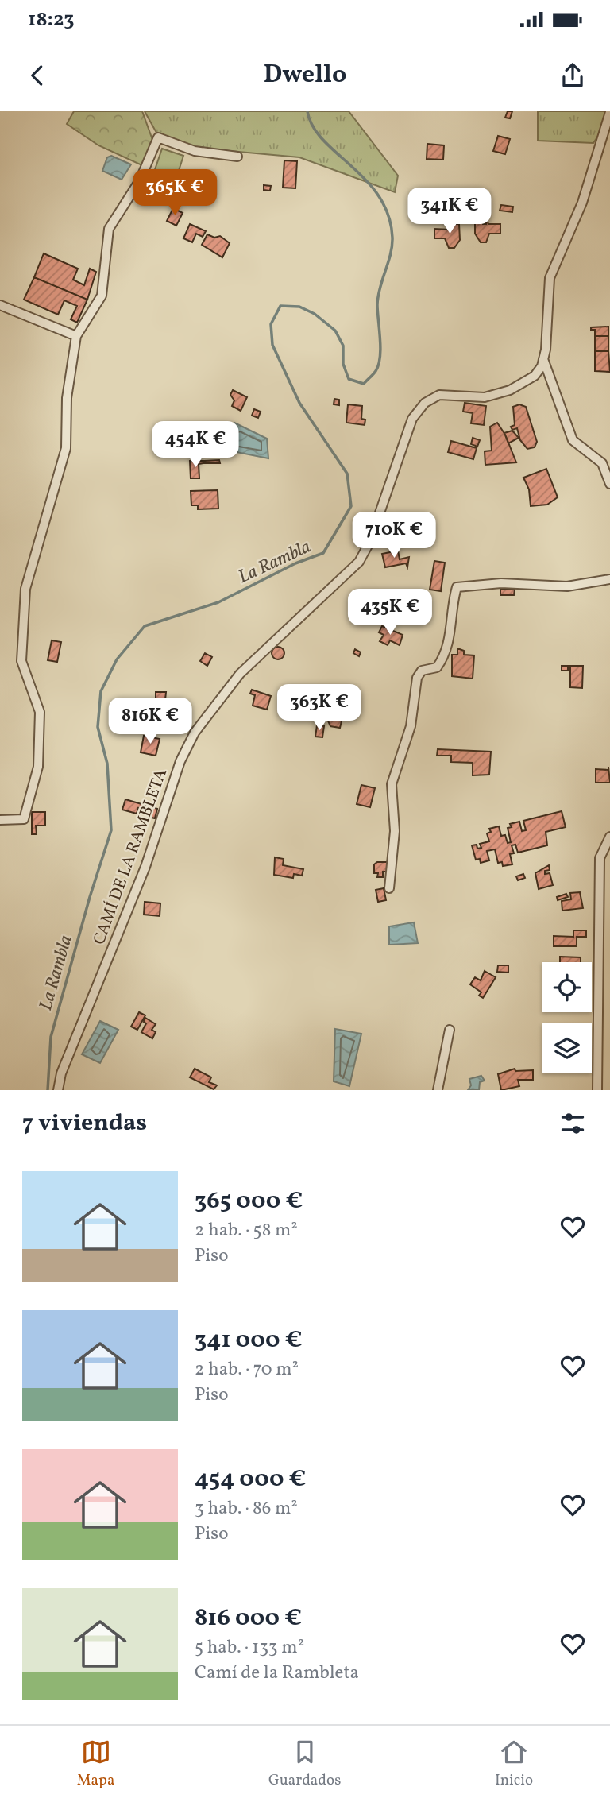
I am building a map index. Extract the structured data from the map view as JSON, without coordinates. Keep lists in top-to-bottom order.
{
  "streets": {
    "street": ["CAMÍ DE LA RAMBLETA"]
  },
  "water": ["La Rambla"],
  "page": {
    "status": "18:23",
    "header": "Dwello",
    "price": [
      "365K €",
      "341K €",
      "454K €",
      "710K €",
      "435K €",
      "363K €",
      "816K €"
    ],
    "heading": "7 viviendas",
    "list": [
      {
        "name": "365 000 €",
        "note": "2 hab. · 58 m² · Piso"
      },
      {
        "name": "341 000 €",
        "note": "2 hab. · 70 m² · Piso"
      },
      {
        "name": "454 000 €",
        "note": "3 hab. · 86 m² · Piso"
      },
      {
        "name": "816 000 €",
        "note": "5 hab. · 133 m² · Camí de la Rambleta"
      }
    ],
    "tabs": ["Mapa", "Guardados", "Inicio"]
  }
}
